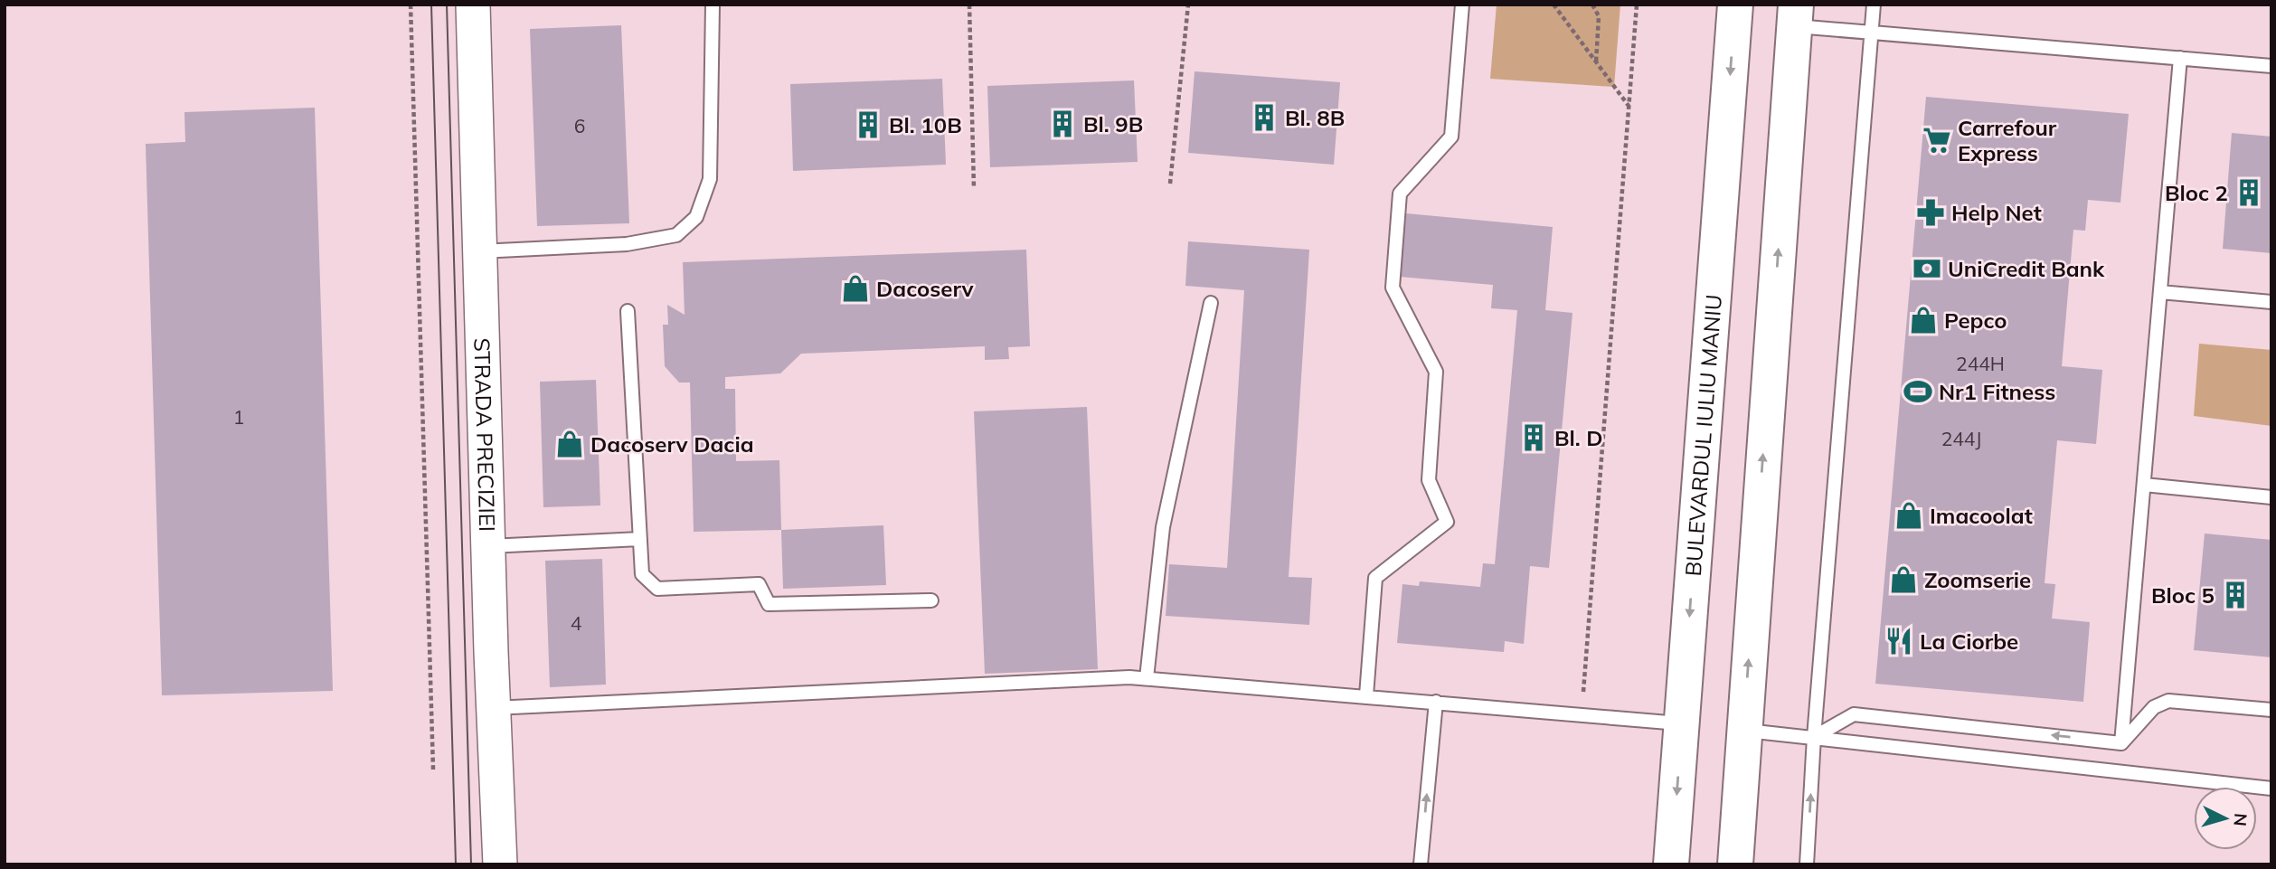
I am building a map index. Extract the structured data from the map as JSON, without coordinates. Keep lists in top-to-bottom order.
{
  "streets": {
    "main road": ["BULEVARDUL IULIU MANIU"],
    "street": ["STRADA PRECIZIEI"]
  },
  "places": {
    "building": [
      "Bl. 8B",
      "Bl. 9B",
      "Bl. 10B",
      "Bloc 2",
      "Bl. D",
      "Bloc 5"
    ],
    "supermarket": ["Carrefour Express"],
    "pharmacy": ["Help Net"],
    "bank": ["UniCredit Bank"],
    "shop": [
      "Dacoserv",
      "Pepco",
      "Dacoserv Dacia",
      "Imacoolat",
      "Zoomserie"
    ],
    "sports": ["Nr1 Fitness"],
    "restaurant": ["La Ciorbe"]
  },
  "house_numbers": [
    "6",
    "244H",
    "1",
    "244J",
    "4"
  ],
  "north": "right"
}
